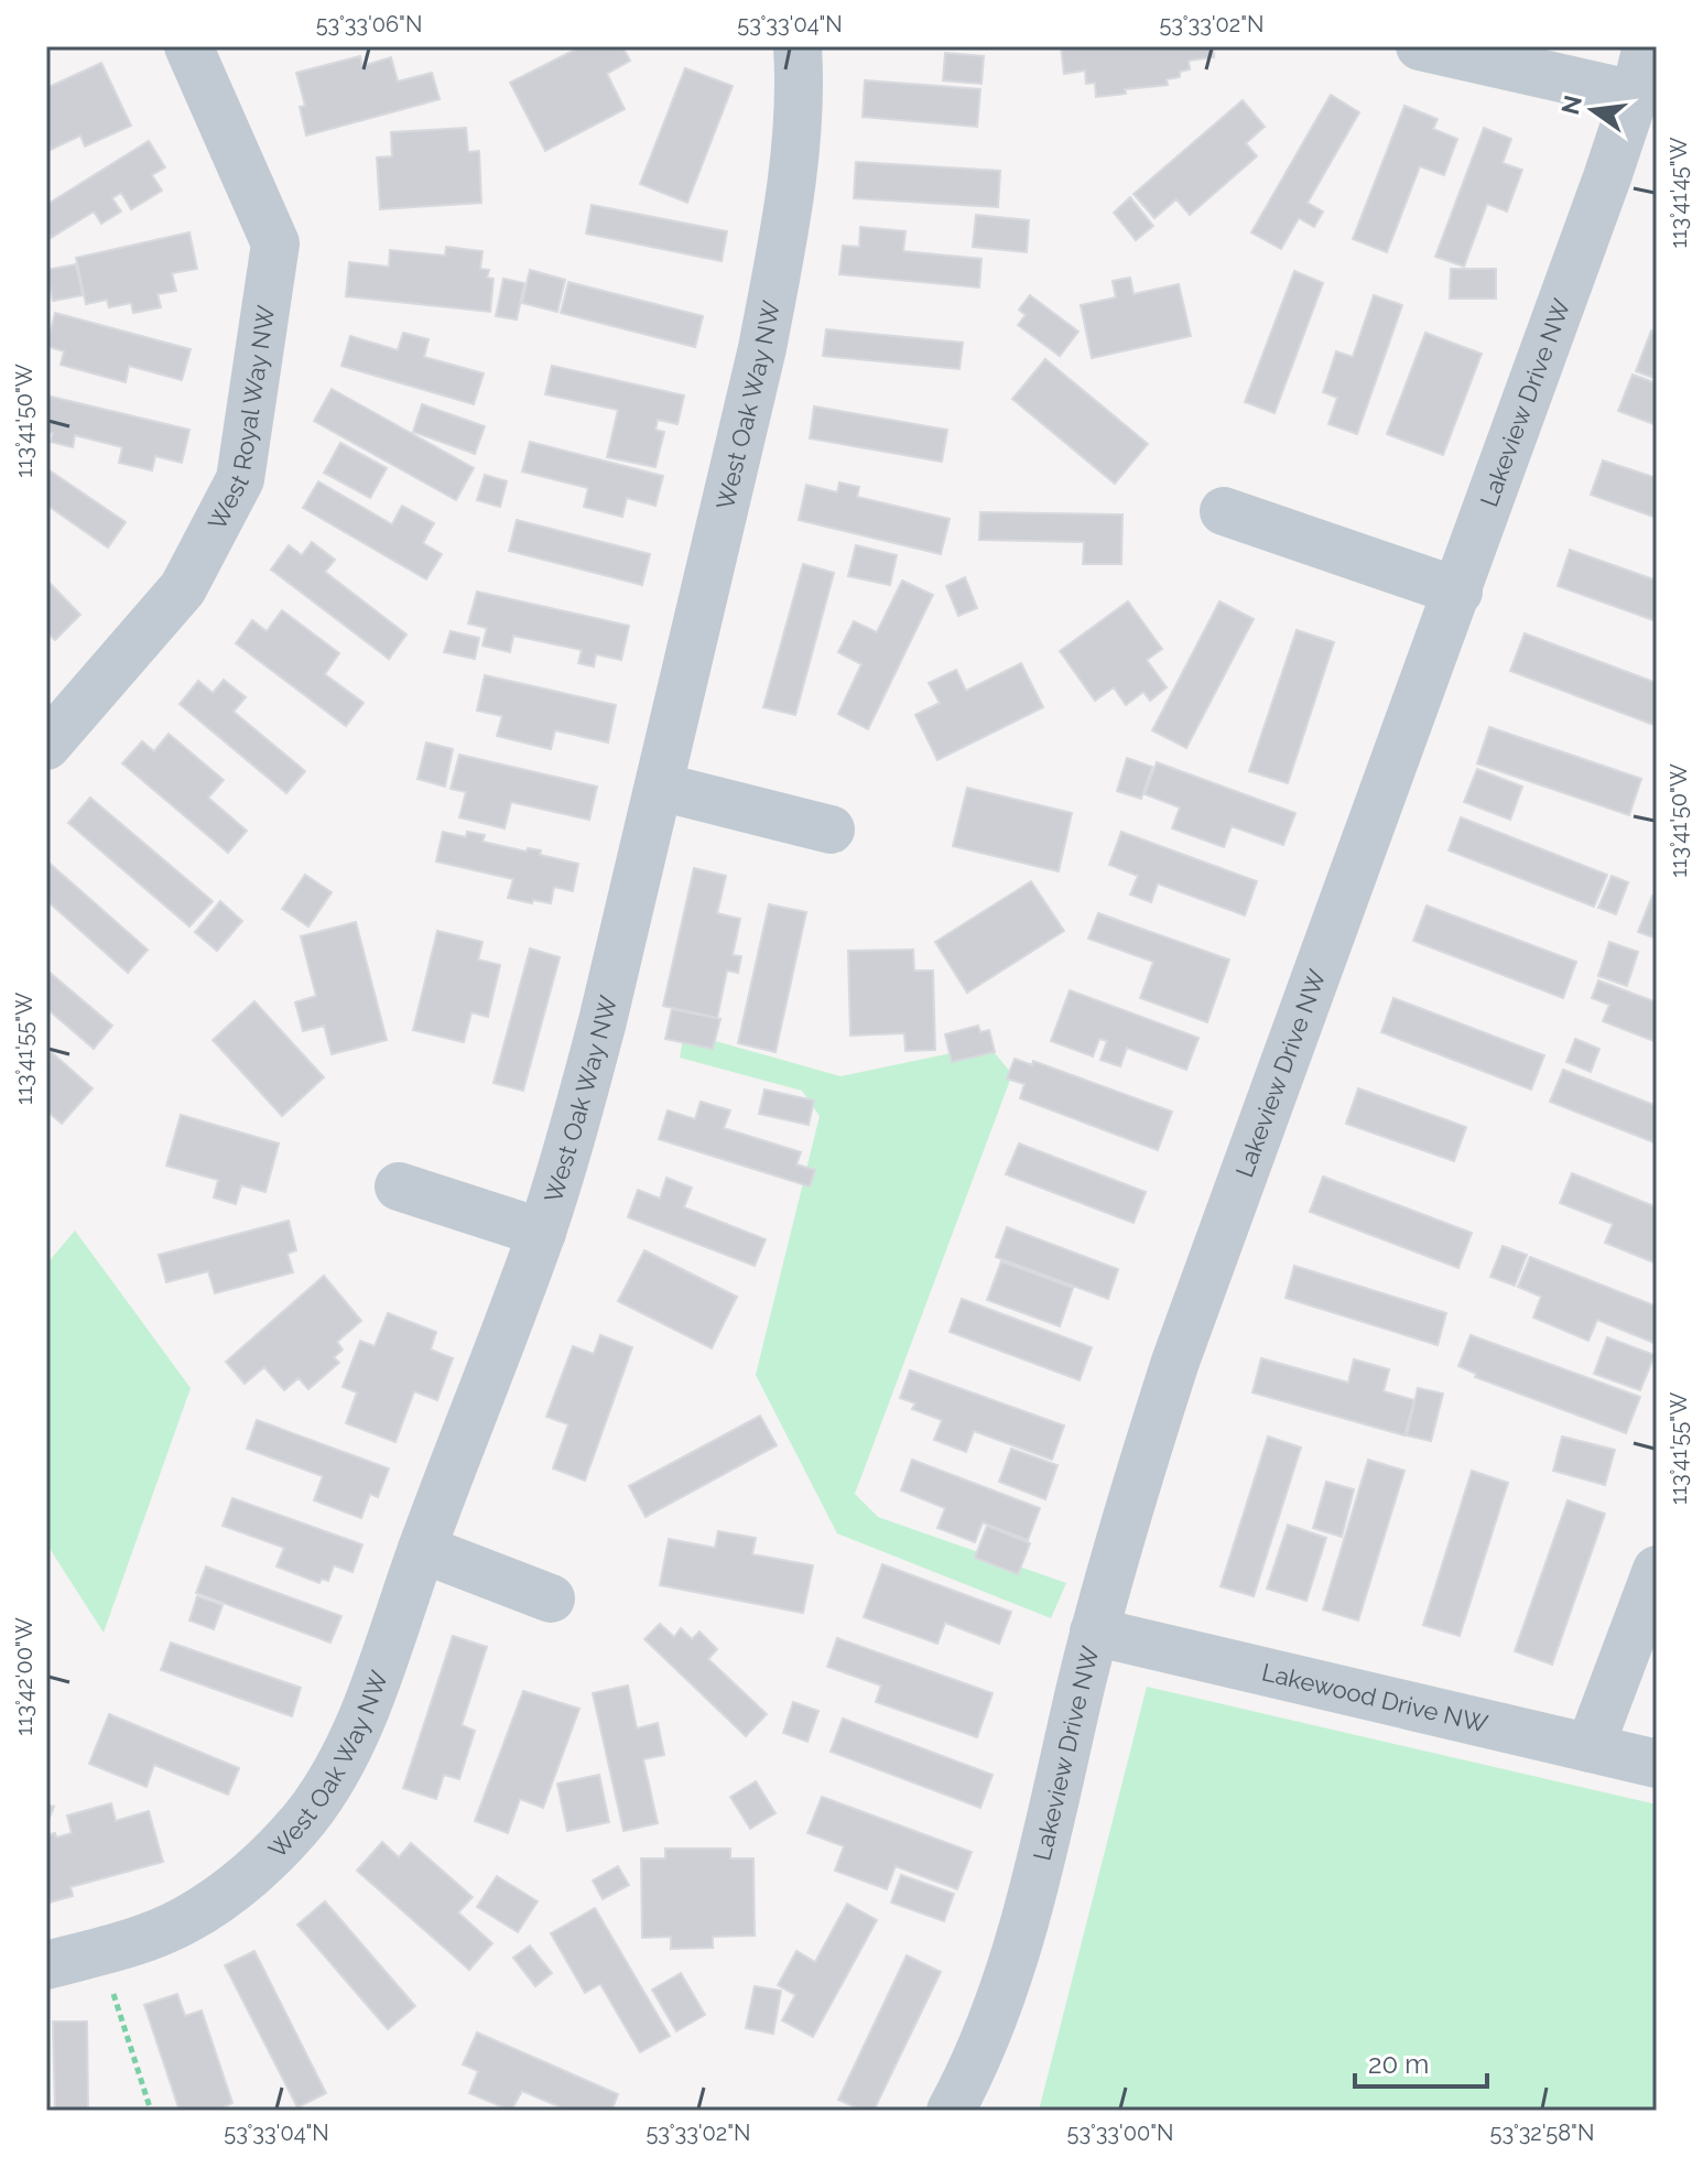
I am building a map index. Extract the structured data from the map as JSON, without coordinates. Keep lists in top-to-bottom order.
{
  "streets": {
    "street": [
      "Lakeview Drive NW",
      "West Oak Way NW",
      "West Royal Way NW",
      "Lakewood Drive NW"
    ]
  },
  "crossings": [
    ["Lakeview Drive NW", "Lakewood Drive NW"]
  ],
  "scale_bar": "20 m",
  "north": "left",
  "coordinates": [
    "53°33'06\"N",
    "53°33'04\"N",
    "53°33'02\"N",
    "113°41'45\"W",
    "113°41'50\"W",
    "113°41'55\"W",
    "113°42'00\"W",
    "53°33'00\"N",
    "53°32'58\"N"
  ]
}
